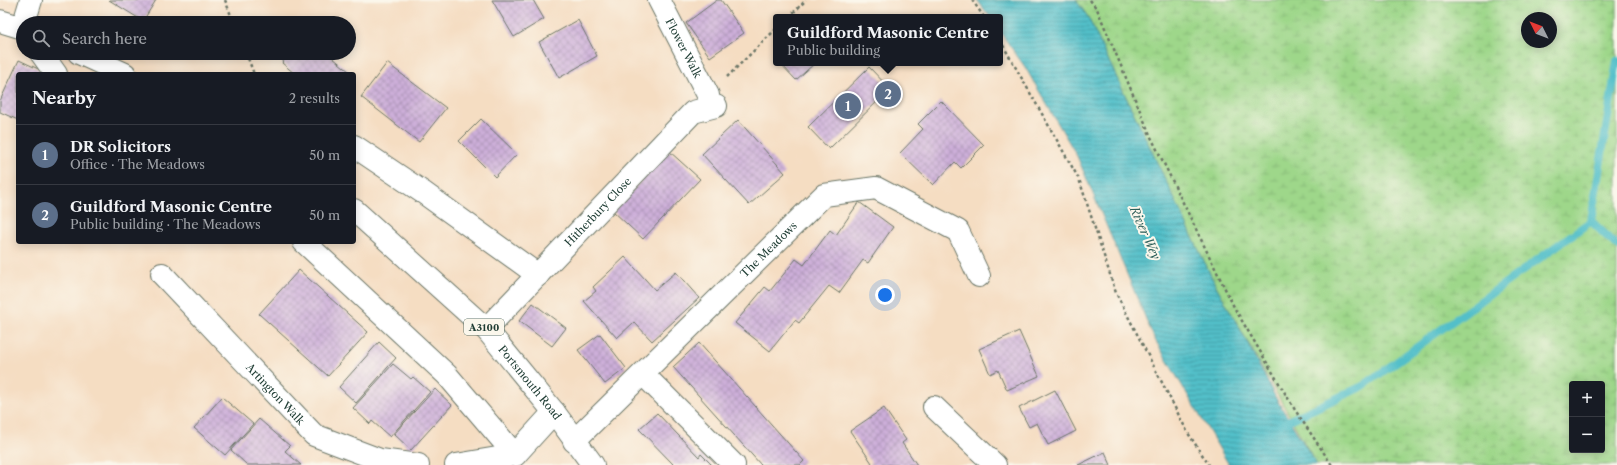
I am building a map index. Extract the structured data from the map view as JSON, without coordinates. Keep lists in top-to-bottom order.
{
  "streets": {
    "street": [
      "Flower Walk",
      "Hitherbury Close",
      "The Meadows",
      "A3100",
      "Portsmouth Road",
      "Artington Walk"
    ]
  },
  "crossings": [
    ["Flower Walk", "Hitherbury Close"],
    ["Hitherbury Close", "Portsmouth Road"],
    ["The Meadows", "Portsmouth Road"]
  ],
  "water": ["River Wey"],
  "north": "top left",
  "page": {
    "popup": ["Guildford Masonic Centre", "Public building"],
    "search": "Search here",
    "heading": ["Nearby", "2 results"],
    "pins": ["2", "1"],
    "list": [
      {
        "mark": "1",
        "name": "DR Solicitors",
        "note": "Office · The Meadows",
        "value": "50 m"
      },
      {
        "mark": "2",
        "name": "Guildford Masonic Centre",
        "note": "Public building · The Meadows",
        "value": "50 m"
      }
    ],
    "map_buttons": ["+", "−"]
  }
}
